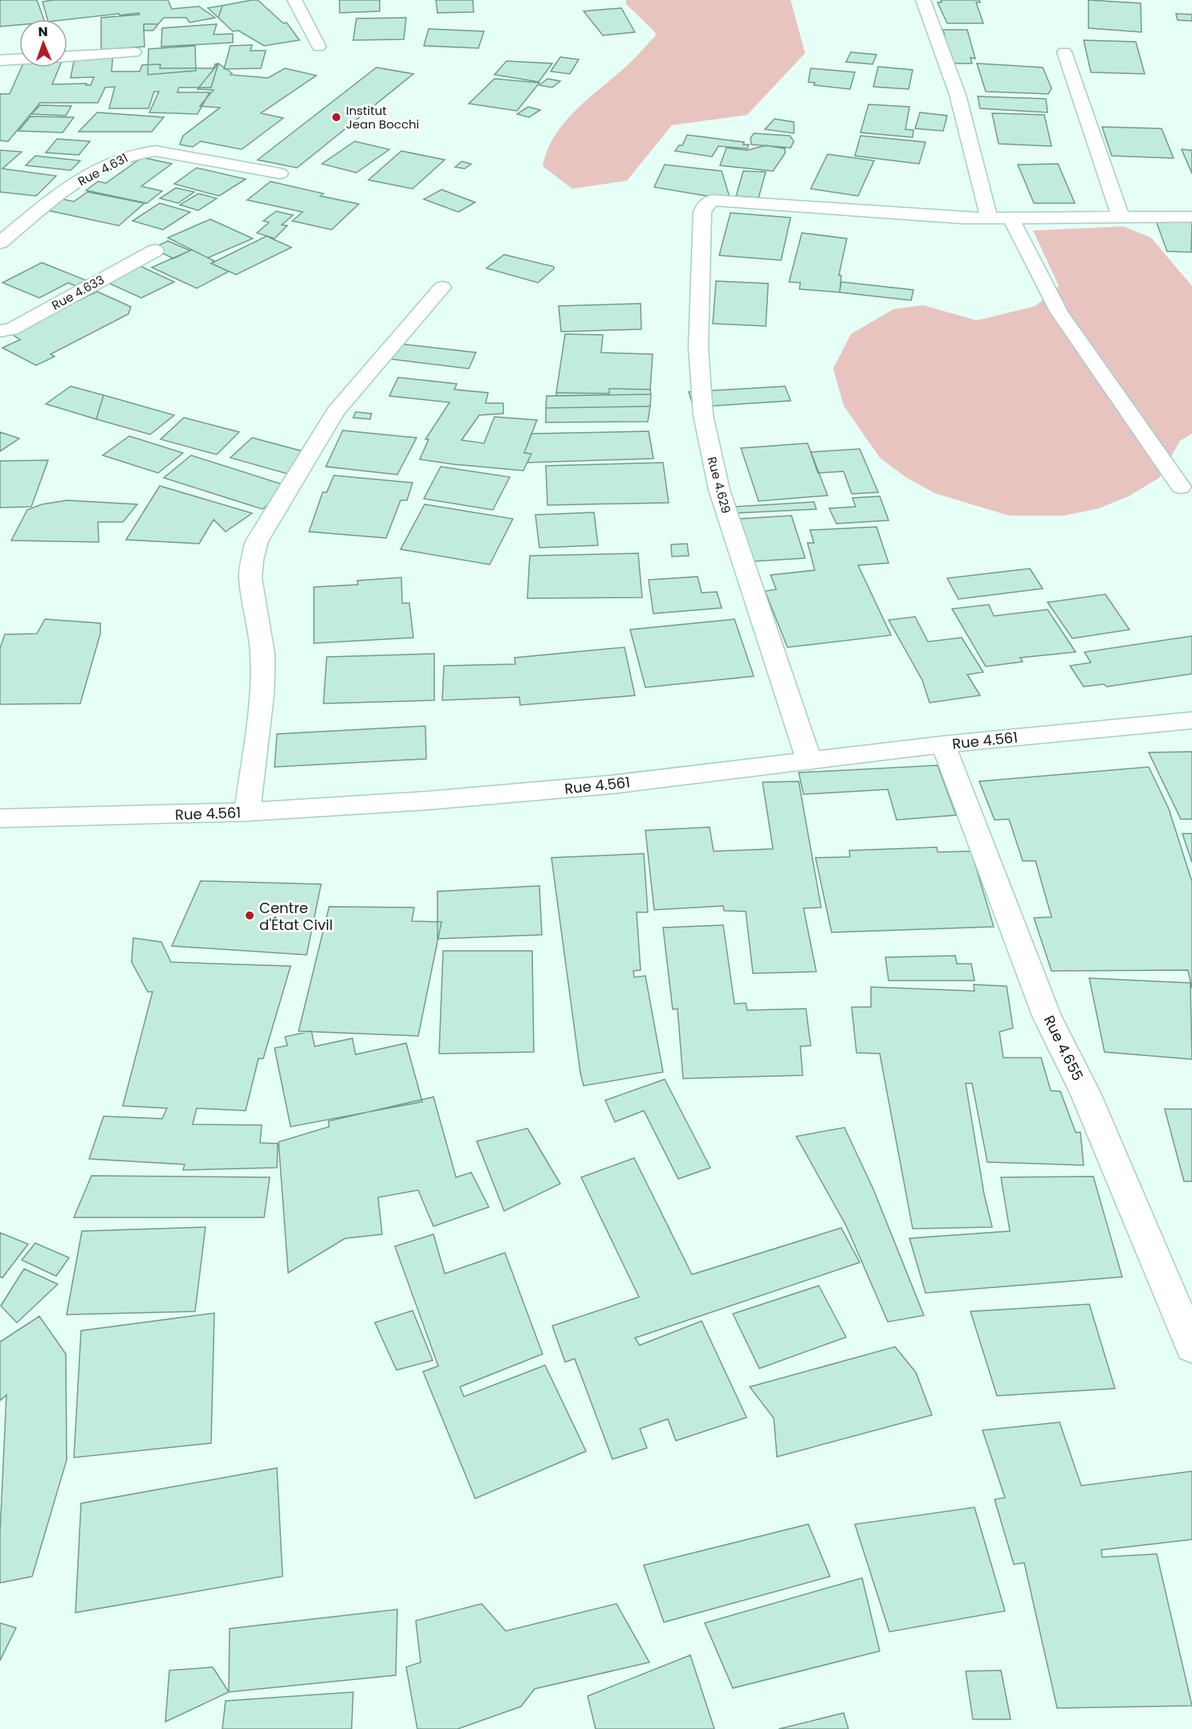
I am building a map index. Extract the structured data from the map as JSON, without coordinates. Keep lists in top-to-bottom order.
{
  "streets": {
    "street": [
      "Rue 4.631",
      "Rue 4.633",
      "Rue 4.629",
      "Rue 4.561",
      "Rue 4.655"
    ]
  },
  "crossings": [
    ["Rue 4.629", "Rue 4.561"],
    ["Rue 4.561", "Rue 4.655"]
  ],
  "places": ["Institut Jean Bocchi", "Centre d'État Civil"],
  "north": "top"
}
